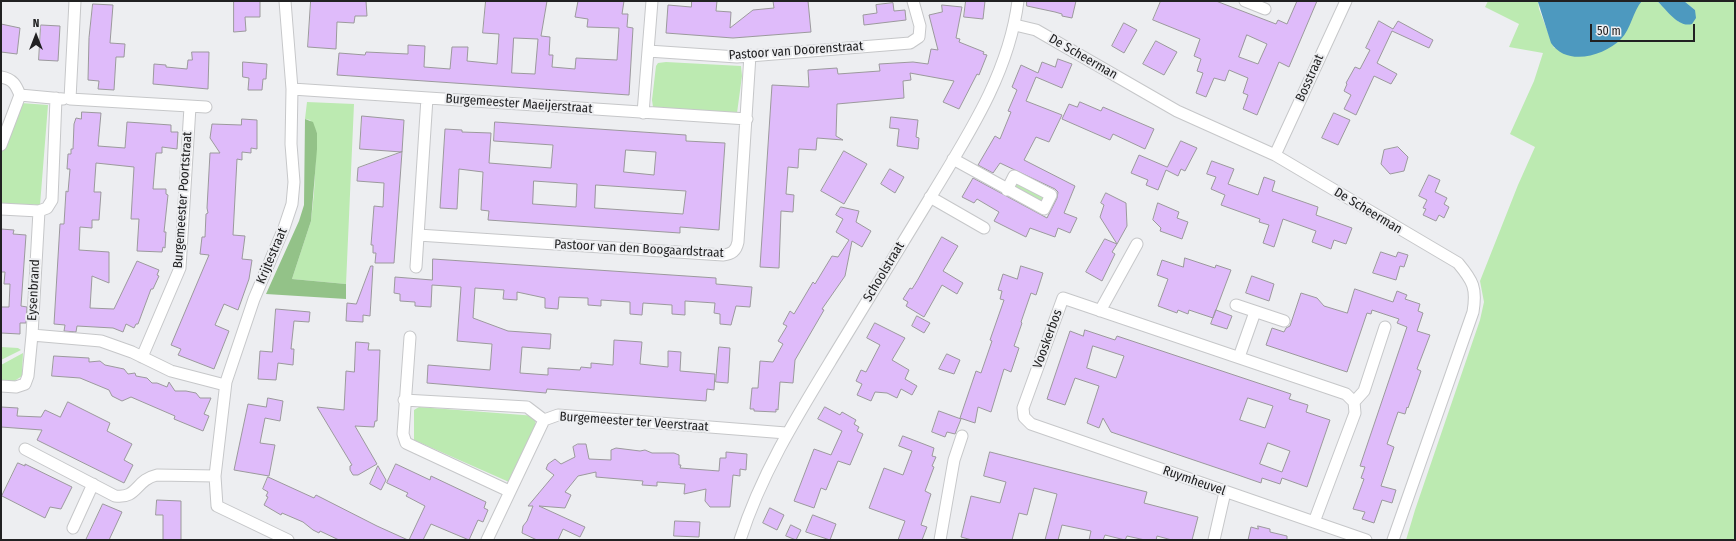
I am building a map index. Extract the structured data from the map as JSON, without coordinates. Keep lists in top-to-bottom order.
{
  "streets": {
    "street": [
      "Pastoor van Doorenstraat",
      "De Scheerman",
      "Bosstraat",
      "Burgemeester Maeijerstraat",
      "Burgemeester Poortstraat",
      "Pastoor van den Boogaardstraat",
      "Krijtestraat",
      "Schoolstraat",
      "Eysenbrand",
      "Vooskerbos",
      "Burgemeester ter Veerstraat",
      "Ruymheuvel"
    ]
  },
  "crossings": [
    ["Pastoor van Doorenstraat", "Pastoor van den Boogaardstraat"],
    ["De Scheerman", "Bosstraat"],
    ["De Scheerman", "Schoolstraat"],
    ["Burgemeester Maeijerstraat", "Pastoor van den Boogaardstraat"],
    ["Burgemeester Maeijerstraat", "Krijtestraat"],
    ["Burgemeester Poortstraat", "Eysenbrand"],
    ["Krijtestraat", "Eysenbrand"],
    ["Schoolstraat", "Burgemeester ter Veerstraat"],
    ["Vooskerbos", "Ruymheuvel"]
  ],
  "scale_bar": "50 m",
  "north": "top"
}
